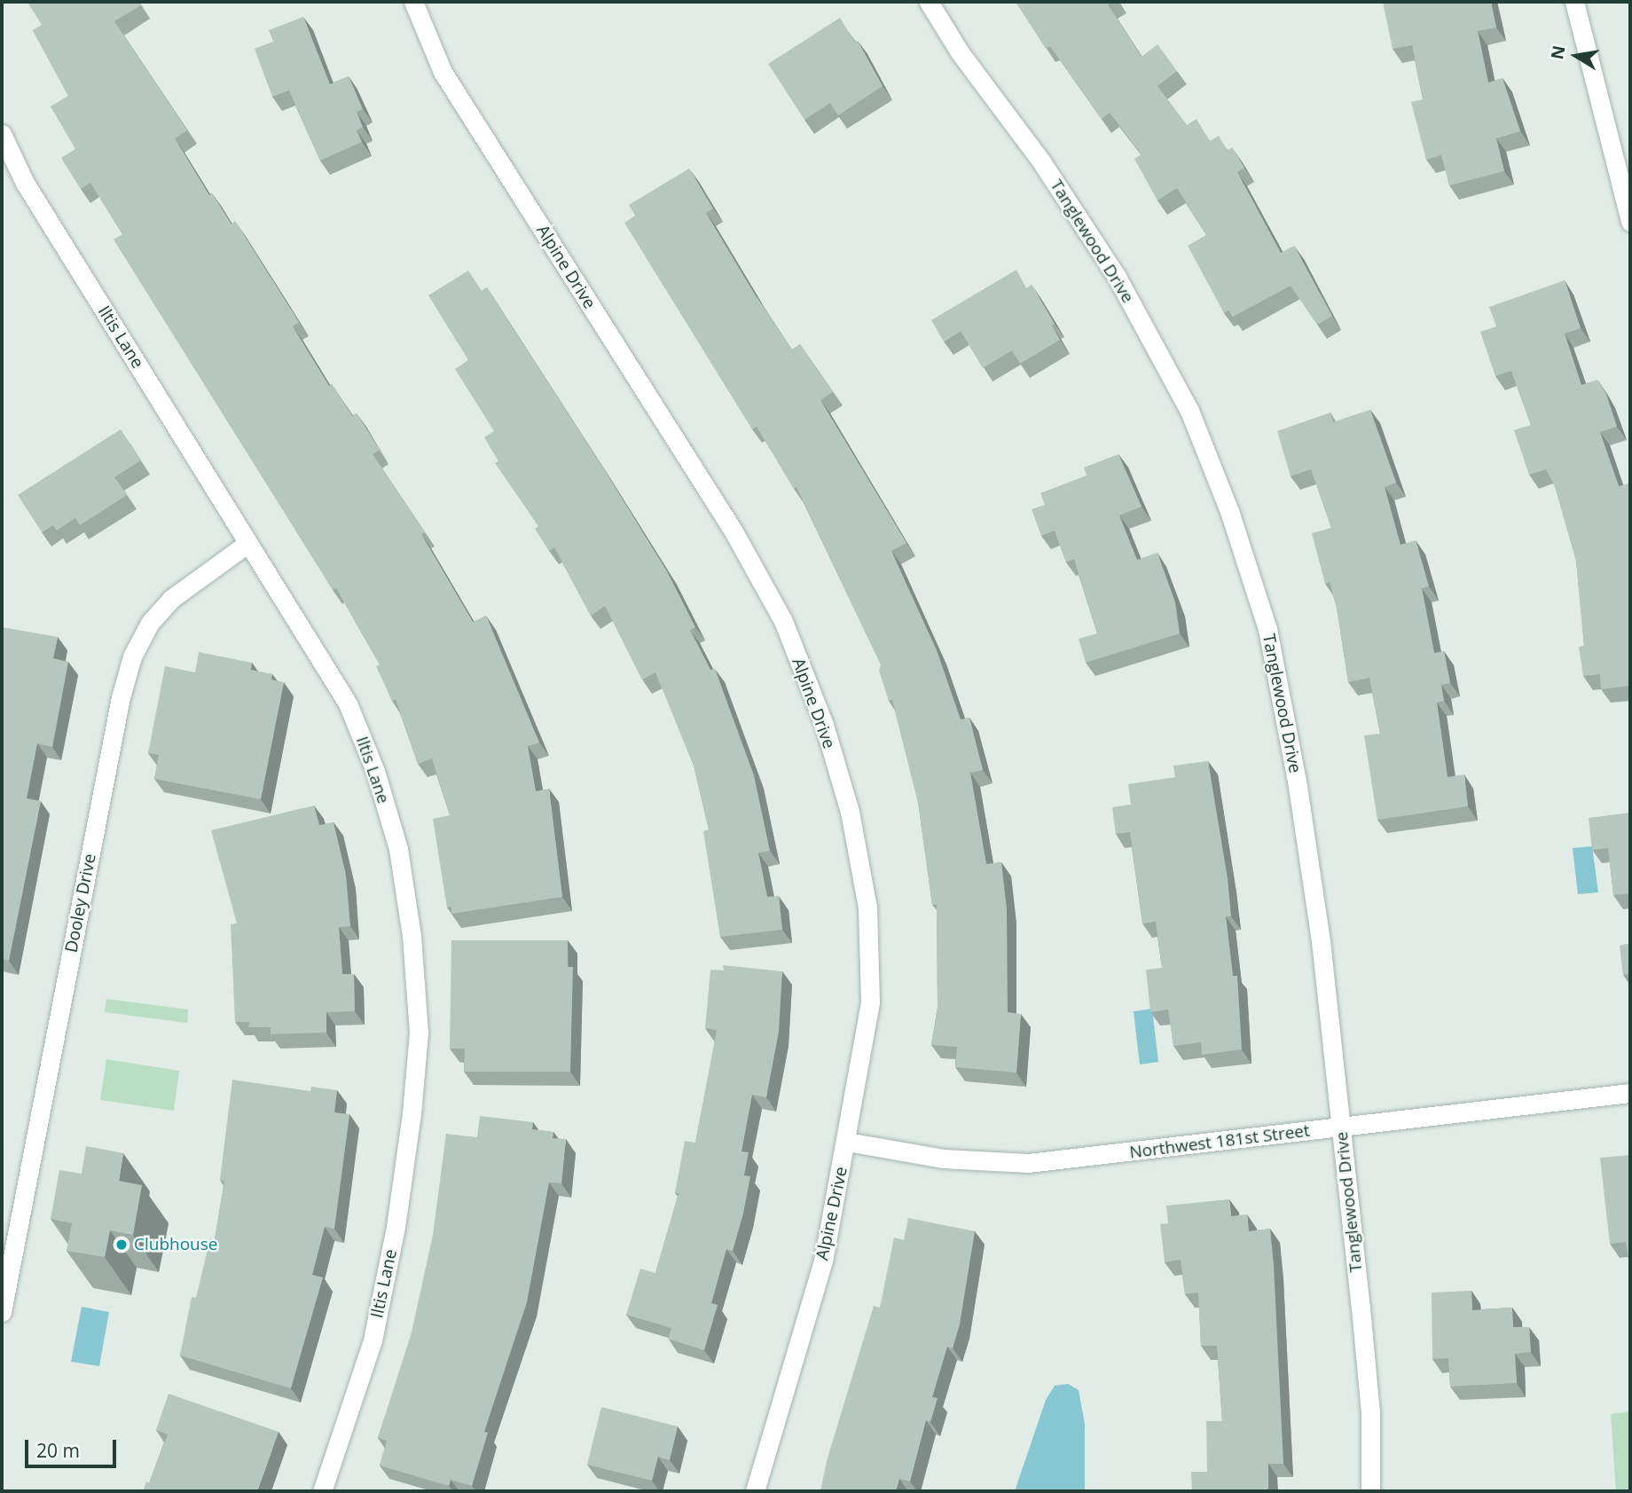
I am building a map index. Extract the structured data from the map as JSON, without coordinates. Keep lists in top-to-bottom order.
{
  "streets": {
    "street": [
      "Tanglewood Drive",
      "Alpine Drive",
      "Iltis Lane",
      "Dooley Drive",
      "Northwest 181st Street"
    ]
  },
  "crossings": [
    ["Tanglewood Drive", "Northwest 181st Street"],
    ["Alpine Drive", "Northwest 181st Street"],
    ["Iltis Lane", "Dooley Drive"]
  ],
  "places": ["Clubhouse"],
  "scale_bar": "20 m",
  "north": "left"
}
